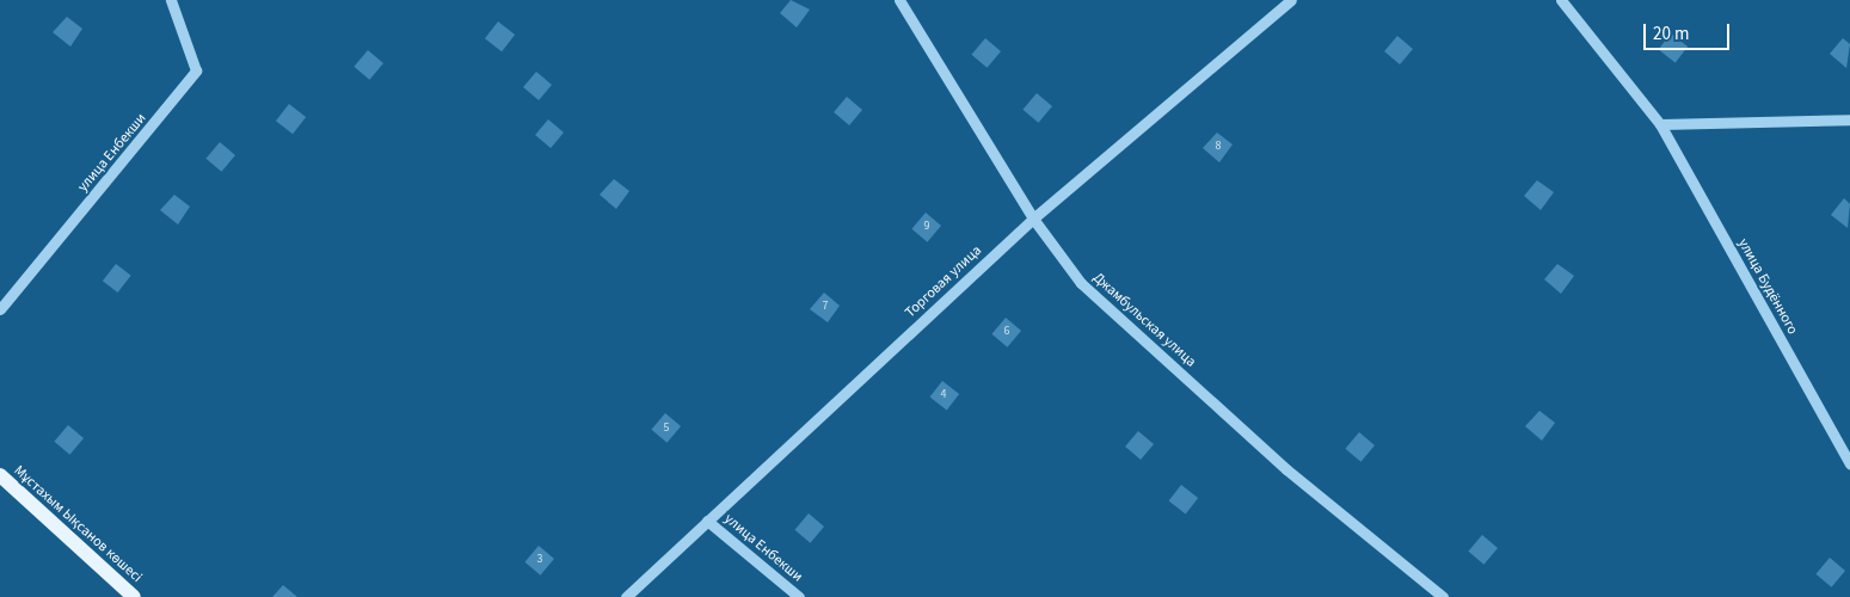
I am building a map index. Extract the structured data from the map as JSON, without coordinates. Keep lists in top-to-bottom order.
{
  "streets": {
    "main road": ["Мұстахым Ықсанов көшесі"],
    "street": [
      "улица Енбекши",
      "Торговая улица",
      "улица Будённого",
      "Джамбульская улица"
    ]
  },
  "crossings": [
    ["улица Енбекши", "Торговая улица"],
    ["Торговая улица", "Джамбульская улица"]
  ],
  "house_numbers": [
    "8",
    "9",
    "7",
    "6",
    "4",
    "5",
    "3"
  ],
  "scale_bar": "20 m"
}
